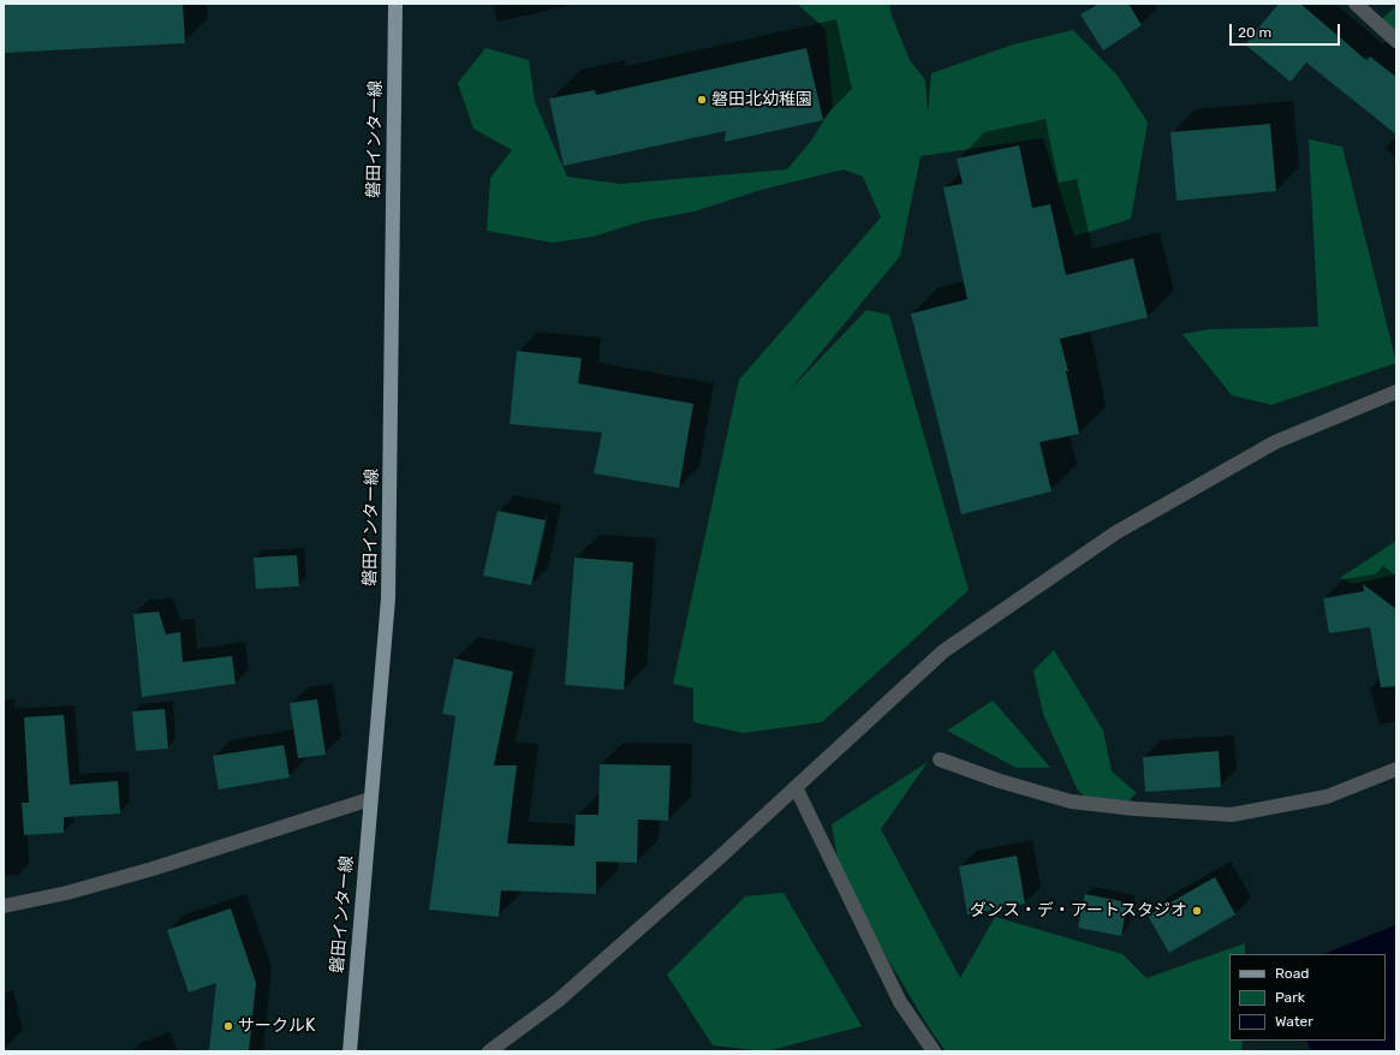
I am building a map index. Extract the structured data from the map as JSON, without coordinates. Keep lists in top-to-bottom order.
{
  "streets": {
    "main road": ["磐田インター線"]
  },
  "places": ["磐田北幼稚園", "ダンス・デ・アートスタジオ", "サークルK"],
  "legend": ["Road", "Park", "Water"],
  "scale_bar": "20 m"
}
